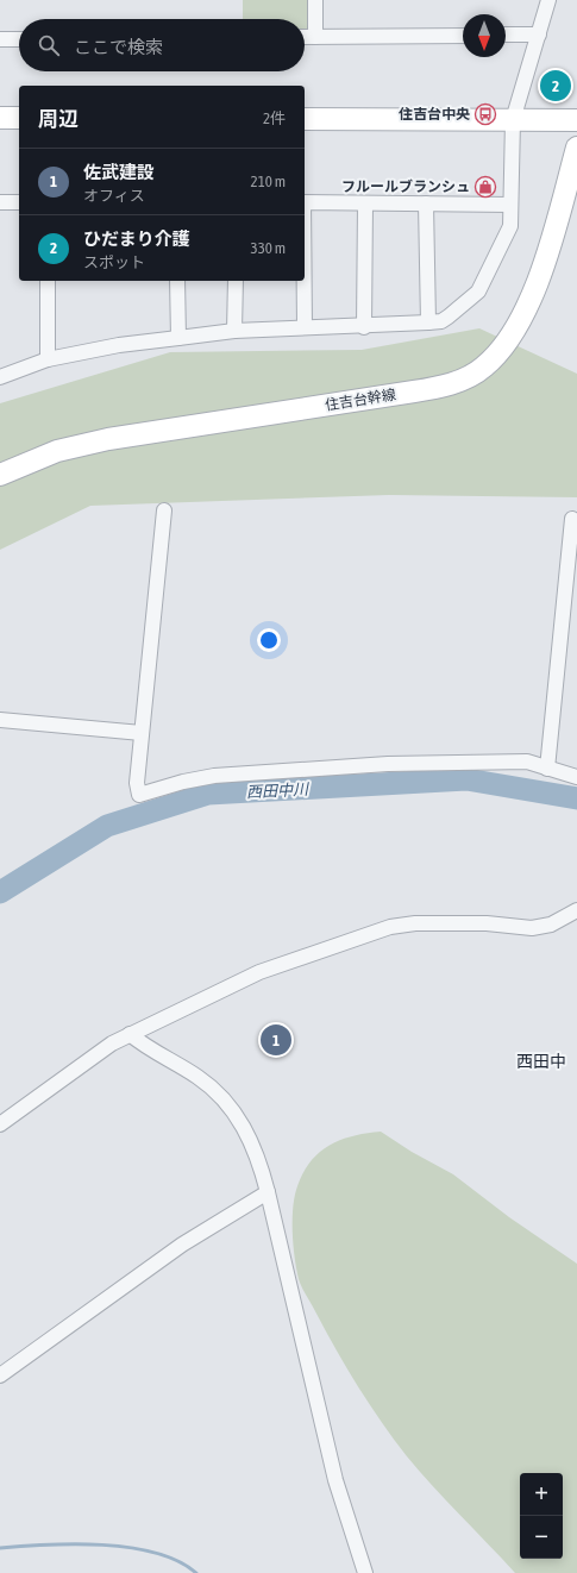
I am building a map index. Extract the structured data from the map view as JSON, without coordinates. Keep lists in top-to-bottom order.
{
  "streets": {
    "street": ["住吉台幹線"]
  },
  "districts": ["西田中"],
  "water": ["西田中川"],
  "places": {
    "bus stop": ["住吉台中央"],
    "shop": ["フルールブランシュ"]
  },
  "north": "bottom",
  "page": {
    "search": "ここで検索",
    "pins": ["2", "1"],
    "heading": ["周辺", "2件"],
    "list": [
      {
        "mark": "1",
        "name": "佐武建設",
        "note": "オフィス",
        "value": "210 m"
      },
      {
        "mark": "2",
        "name": "ひだまり介護",
        "note": "スポット",
        "value": "330 m"
      }
    ],
    "map_buttons": ["+", "−"]
  }
}
